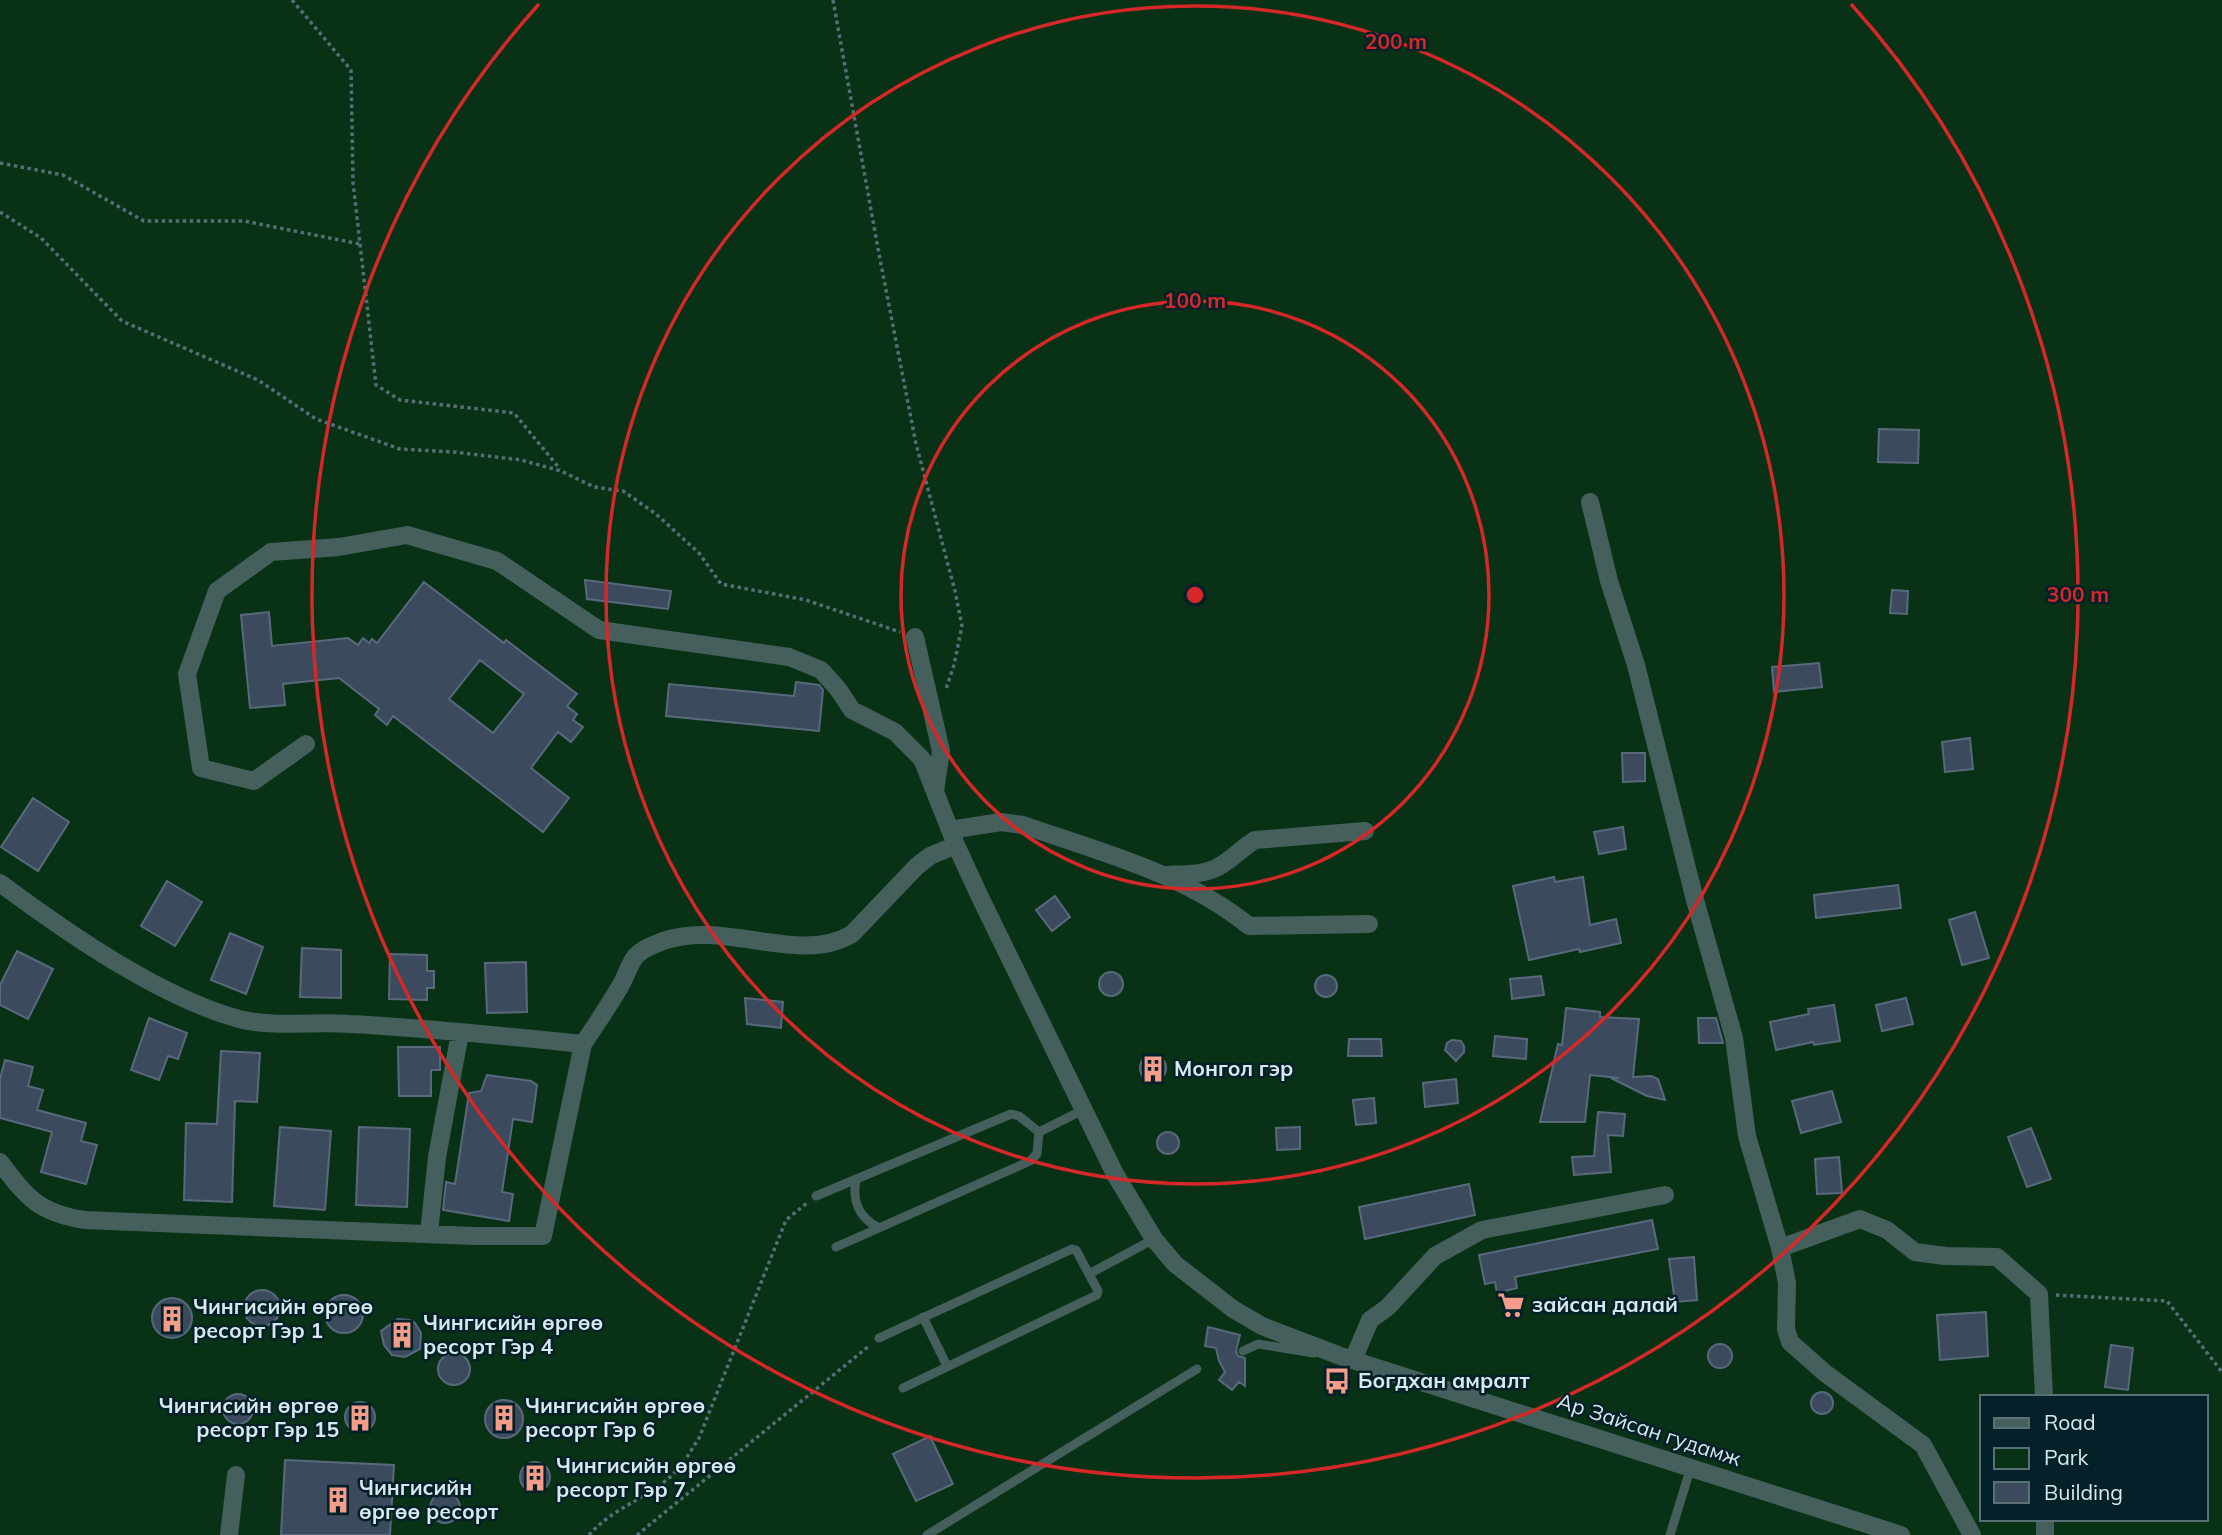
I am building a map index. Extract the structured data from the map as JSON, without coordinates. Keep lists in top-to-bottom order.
{
  "streets": {
    "street": ["Ар Зайсан гудамж"]
  },
  "places": {
    "building": [
      "Монгол гэр",
      "Чингисийн өргөө ресорт Гэр 1",
      "Чингисийн өргөө ресорт Гэр 4",
      "Чингисийн өргөө ресорт Гэр 15",
      "Чингисийн өргөө ресорт Гэр 6",
      "Чингисийн өргөө ресорт Гэр 7",
      "Чингисийн өргөө ресорт"
    ],
    "supermarket": ["зайсан далай"],
    "bus stop": ["Богдхан амралт"]
  },
  "legend": ["Road", "Park", "Building"],
  "rings": ["200 m", "100 m", "300 m"]
}
